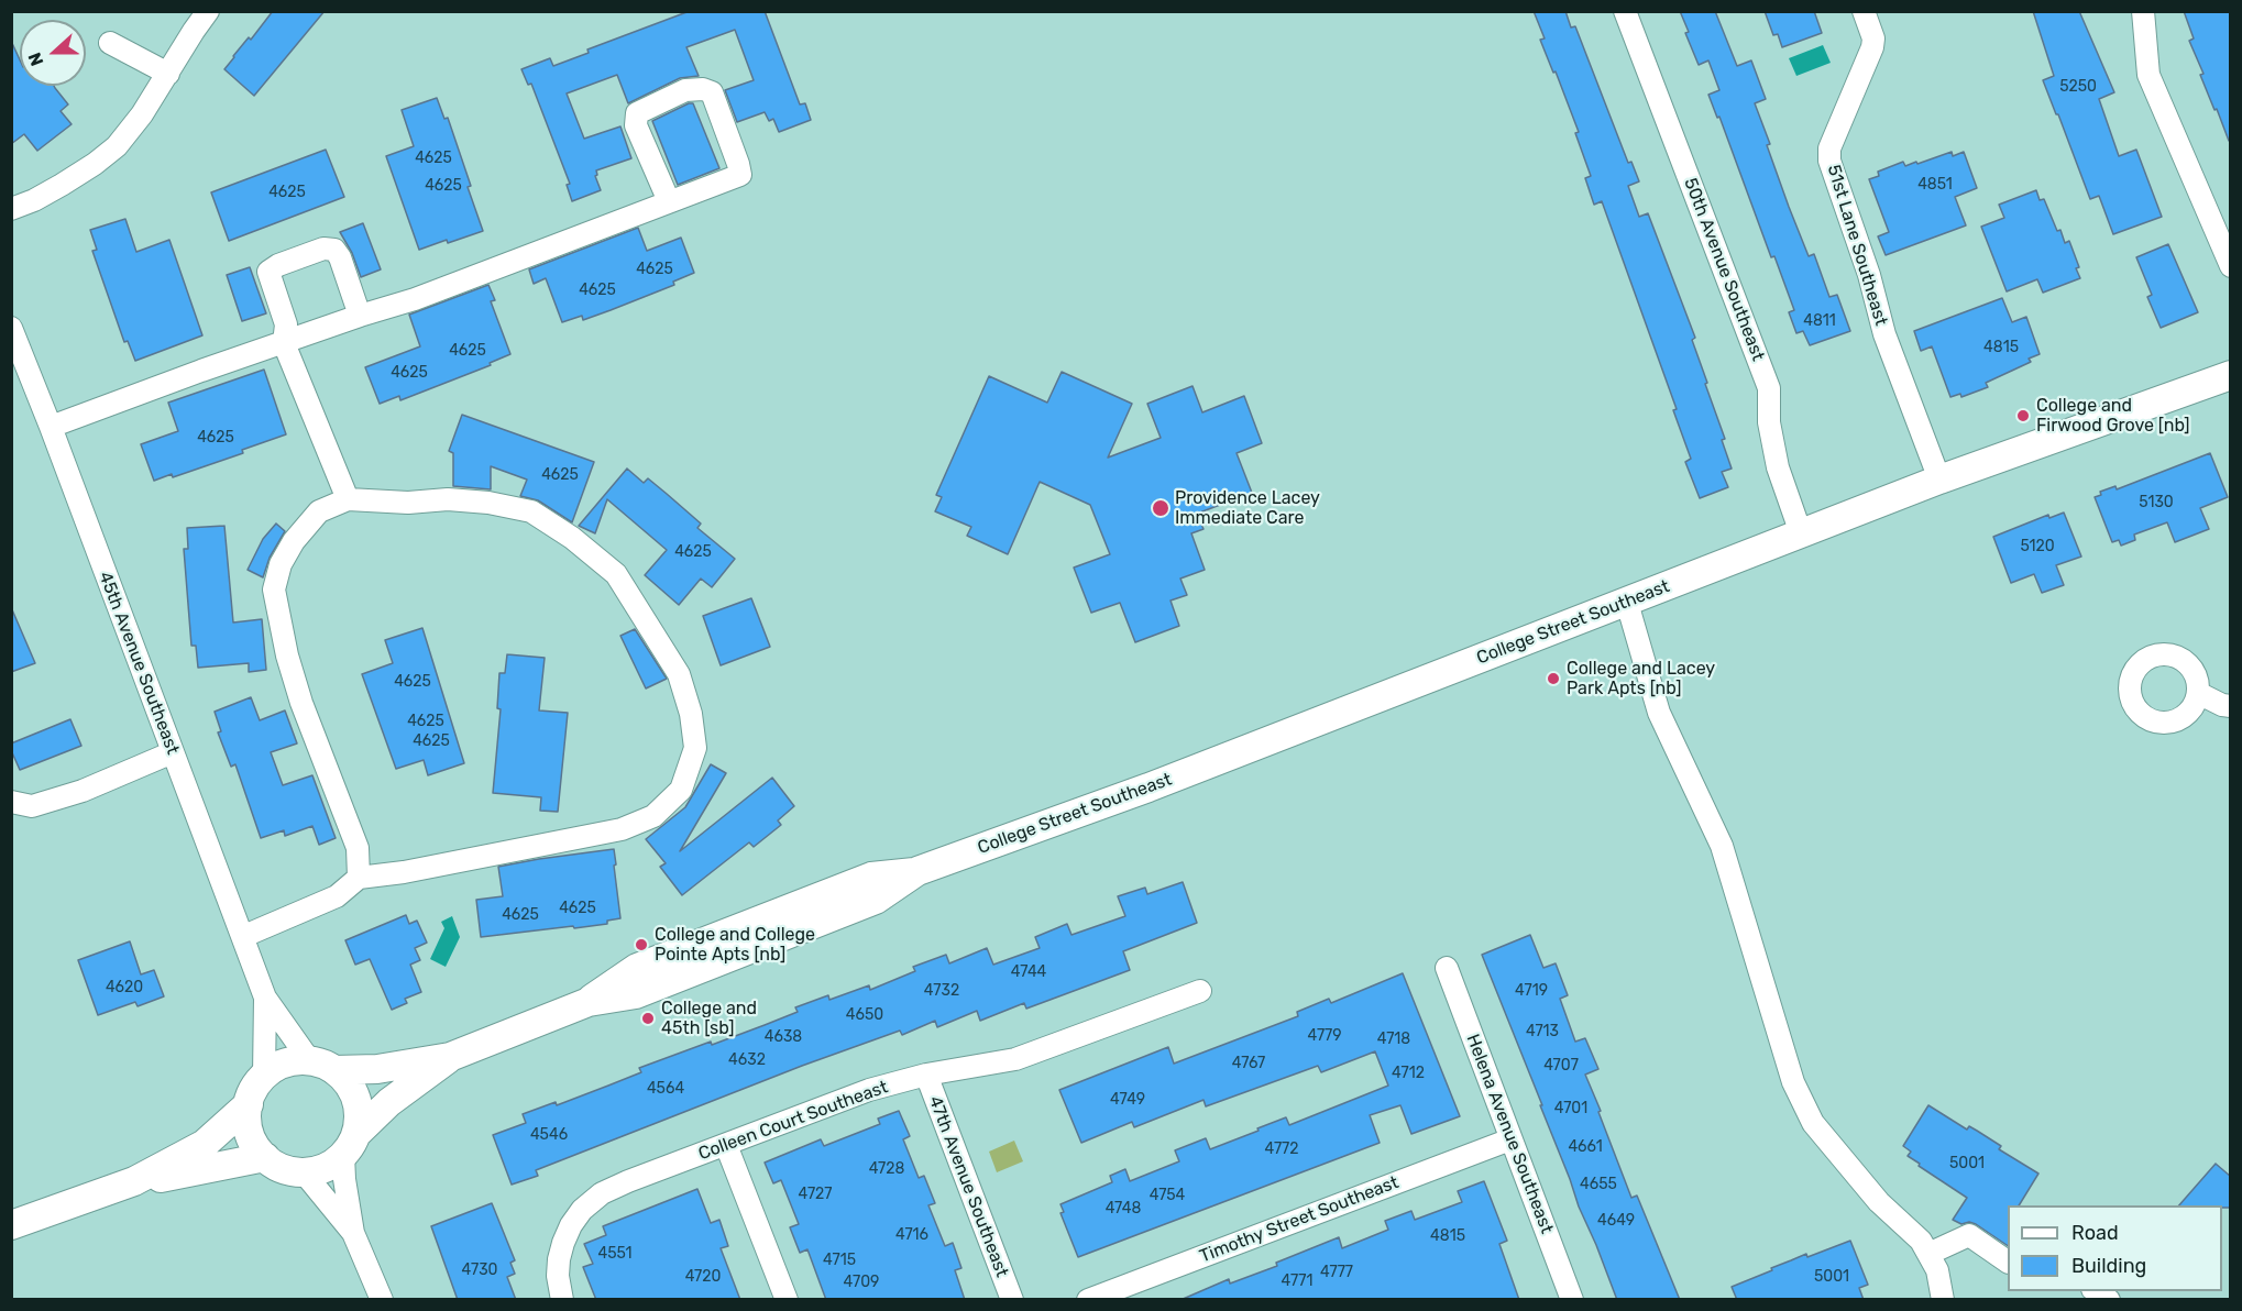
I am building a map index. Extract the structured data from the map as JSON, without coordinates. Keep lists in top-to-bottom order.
{
  "streets": {
    "main road": ["College Street Southeast"],
    "street": [
      "51st Lane Southeast",
      "50th Avenue Southeast",
      "45th Avenue Southeast",
      "Colleen Court Southeast",
      "Helena Avenue Southeast",
      "47th Avenue Southeast",
      "Timothy Street Southeast"
    ]
  },
  "crossings": [
    ["51st Lane Southeast", "College Street Southeast"],
    ["50th Avenue Southeast", "College Street Southeast"],
    ["College Street Southeast", "45th Avenue Southeast"],
    ["Colleen Court Southeast", "47th Avenue Southeast"],
    ["Helena Avenue Southeast", "Timothy Street Southeast"]
  ],
  "places": [
    "College and Firwood Grove [nb]",
    "Providence Lacey Immediate Care",
    "College and Lacey Park Apts [nb]",
    "College and College Pointe Apts [nb]",
    "College and 45th [sb]"
  ],
  "house_numbers": [
    "5250",
    "4625",
    "4851",
    "4625",
    "4625",
    "4625",
    "4625",
    "4811",
    "4815",
    "4625",
    "4625",
    "4625",
    "4625",
    "5130",
    "5120",
    "4625",
    "4625",
    "4625",
    "4625",
    "4625",
    "4625",
    "4744",
    "4620",
    "4732",
    "4719",
    "4650",
    "4713",
    "4779",
    "4638",
    "4718",
    "4632",
    "4767",
    "4707",
    "4712",
    "4564",
    "4749",
    "4701",
    "4546",
    "4661",
    "4772",
    "5001",
    "4728",
    "4655",
    "4727",
    "4754",
    "4748",
    "4649",
    "4716",
    "4815",
    "4551",
    "4715",
    "4730",
    "4777",
    "4720",
    "5001",
    "4771",
    "4709"
  ],
  "legend": ["Road", "Building"],
  "north": "left"
}
